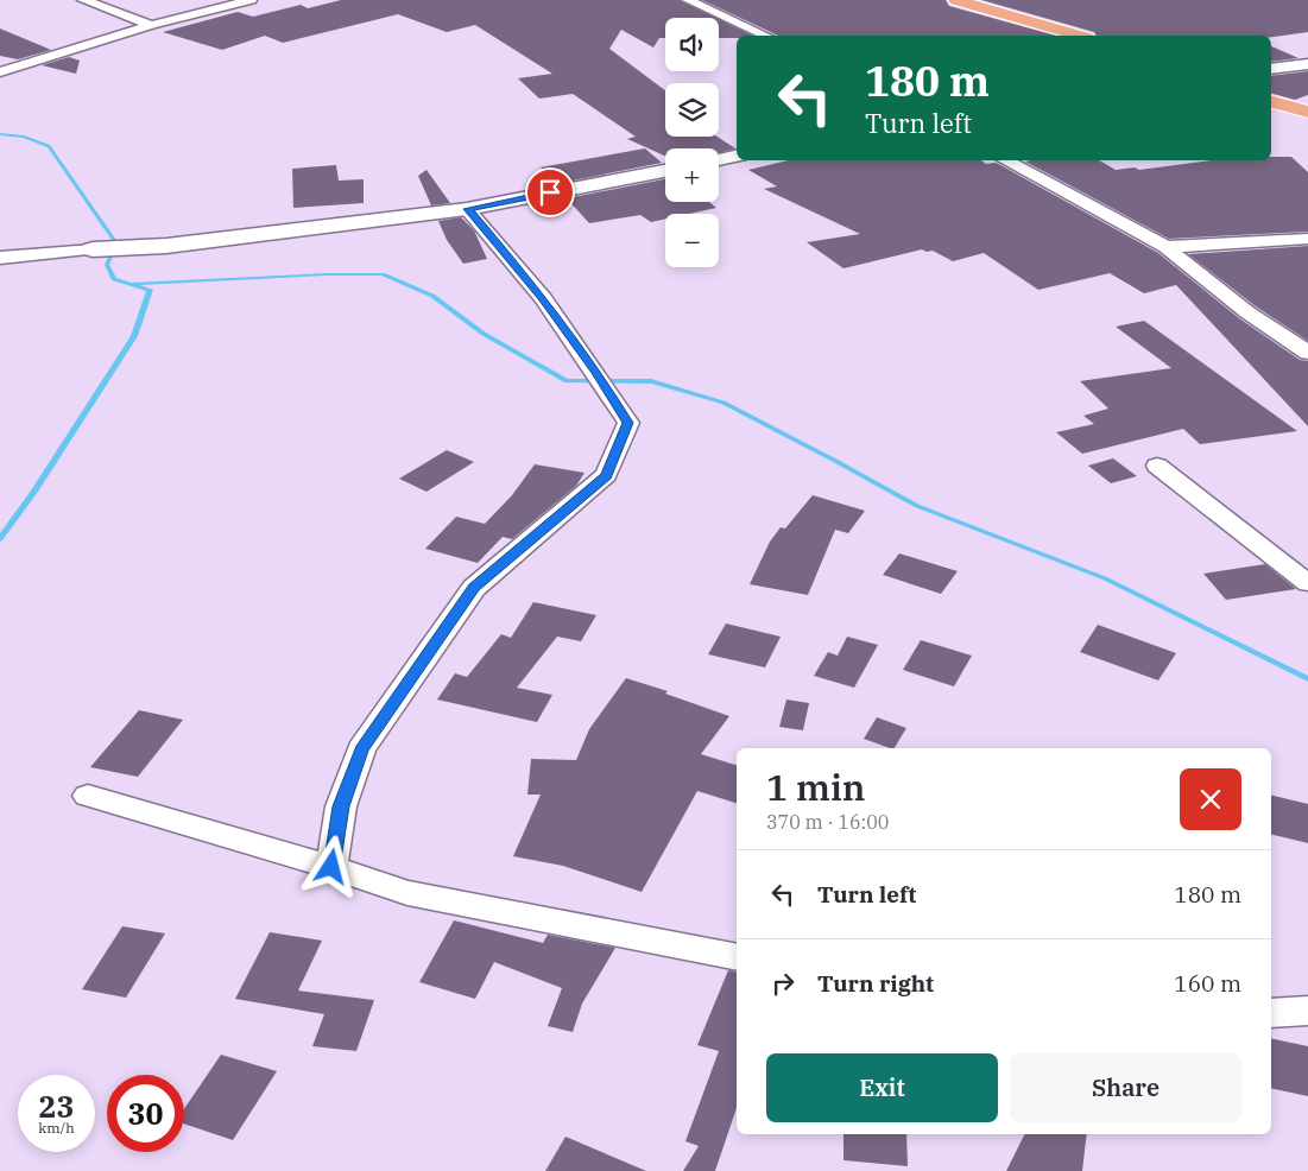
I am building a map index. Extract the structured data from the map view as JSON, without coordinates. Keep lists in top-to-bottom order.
{
  "page": {
    "map_buttons": ["+", "−"],
    "turn": ["180 m", "Turn left"],
    "heading": ["1 min", "370 m · 16:00"],
    "list": [
      {
        "name": "Turn left",
        "value": "180 m"
      },
      {
        "name": "Turn right",
        "value": "160 m"
      }
    ],
    "buttons": ["Exit", "Share"],
    "speed": "23 km/h",
    "limit": "30"
  }
}
